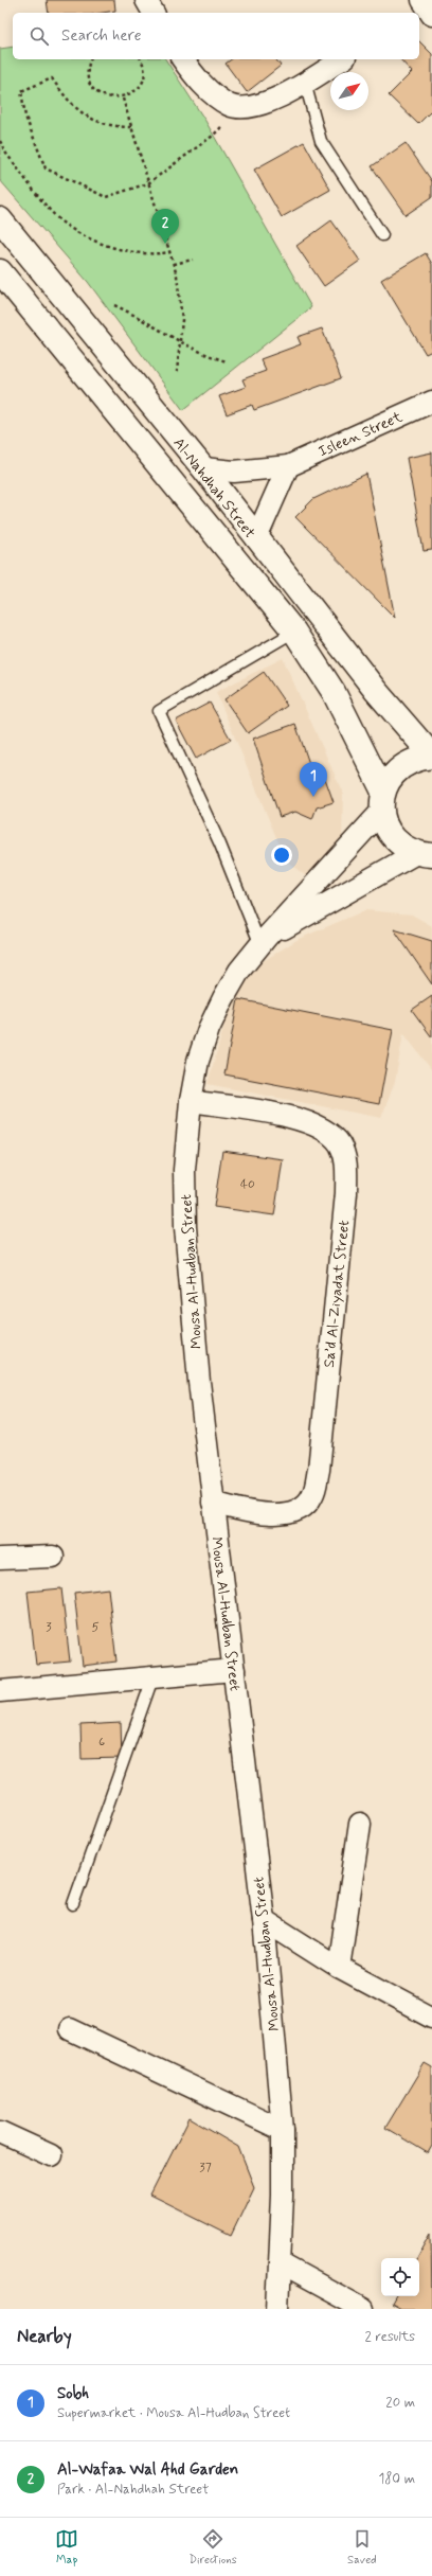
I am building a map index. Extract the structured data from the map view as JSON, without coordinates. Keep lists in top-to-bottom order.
{
  "streets": {
    "street": [
      "Isleen Street",
      "Al-Nahdhah Street",
      "Mousa Al-Hudban Street",
      "Sa’d Al-Ziyadat Street"
    ]
  },
  "crossings": [
    ["Isleen Street", "Al-Nahdhah Street"],
    ["Al-Nahdhah Street", "Mousa Al-Hudban Street"],
    ["Mousa Al-Hudban Street", "Sa’d Al-Ziyadat Street"]
  ],
  "house_numbers": [
    "40",
    "3",
    "5",
    "6",
    "37"
  ],
  "north": "top right",
  "page": {
    "search": "Search here",
    "pins": ["2", "1"],
    "heading": ["Nearby", "2 results"],
    "list": [
      {
        "mark": "1",
        "name": "Sobh",
        "note": "Supermarket · Mousa Al-Hudban Street",
        "value": "20 m"
      },
      {
        "mark": "2",
        "name": "Al-Wafaa Wal Ahd Garden",
        "note": "Park · Al-Nahdhah Street",
        "value": "180 m"
      }
    ],
    "nav": ["Map", "Directions", "Saved"]
  }
}
